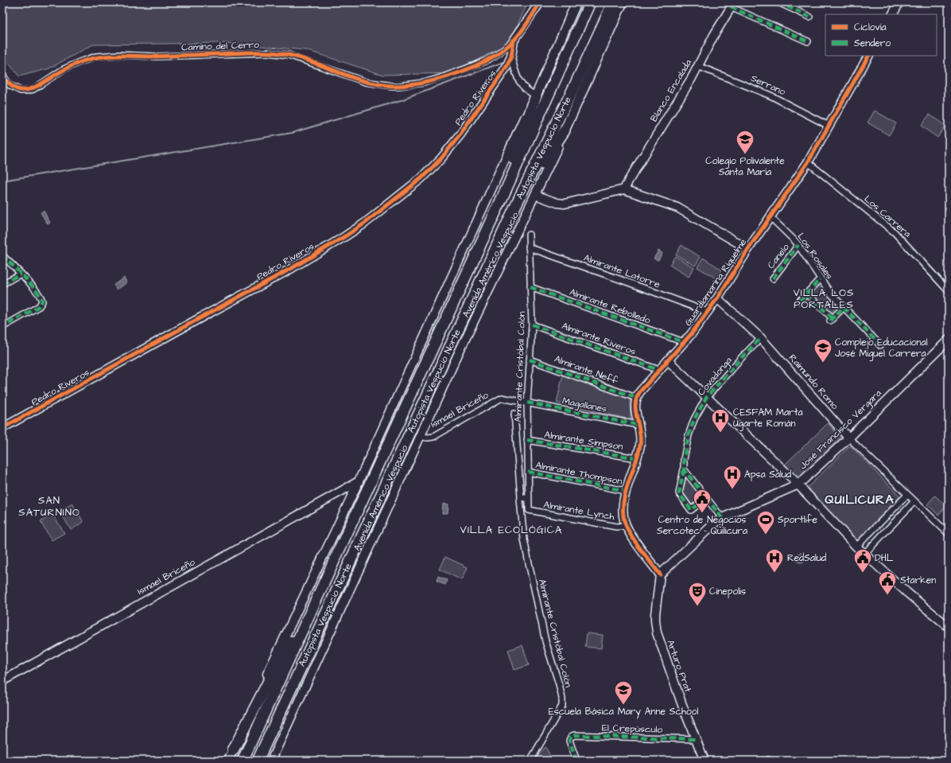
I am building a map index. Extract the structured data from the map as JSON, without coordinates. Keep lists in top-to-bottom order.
{
  "streets": {
    "highway": ["Autopista Vespucio Norte"],
    "main road": ["Avenida Américo Vespucio"],
    "street": [
      "Camino del Cerro",
      "Serrano",
      "Blanco Encalada",
      "Pedro Riveros",
      "Los Carrera",
      "Canelo",
      "Los Rosales",
      "Almirante Latorre",
      "Guardiamarina Riquelme",
      "Almirante Rebolledo",
      "Almirante Riveros",
      "Almirante Cristóbal Colón",
      "Almirante Neff",
      "Covadonga",
      "Raimundo Romo",
      "Magallanes",
      "Ismael Briceño",
      "José Francisco Vergara",
      "Almirante Simpson",
      "Almirante Thompson",
      "Almirante Lynch",
      "Arturo Prat",
      "El Crepúsculo"
    ]
  },
  "crossings": [
    ["Camino del Cerro", "Pedro Riveros"],
    ["Serrano", "Blanco Encalada"],
    ["Serrano", "Guardiamarina Riquelme"],
    ["Los Carrera", "Guardiamarina Riquelme"],
    ["Canelo", "Los Rosales"],
    ["Los Rosales", "Guardiamarina Riquelme"],
    ["Avenida Américo Vespucio", "Ismael Briceño"],
    ["Almirante Latorre", "Guardiamarina Riquelme"],
    ["Almirante Latorre", "Almirante Cristóbal Colón"],
    ["Guardiamarina Riquelme", "Almirante Rebolledo"],
    ["Guardiamarina Riquelme", "Almirante Riveros"],
    ["Guardiamarina Riquelme", "Almirante Neff"],
    ["Guardiamarina Riquelme", "Raimundo Romo"],
    ["Almirante Rebolledo", "Almirante Cristóbal Colón"],
    ["Almirante Riveros", "Almirante Cristóbal Colón"],
    ["Almirante Cristóbal Colón", "Almirante Neff"],
    ["Almirante Cristóbal Colón", "Magallanes"],
    ["Almirante Cristóbal Colón", "Ismael Briceño"],
    ["Almirante Cristóbal Colón", "Almirante Simpson"],
    ["Almirante Cristóbal Colón", "Almirante Thompson"],
    ["Almirante Cristóbal Colón", "Almirante Lynch"],
    ["Covadonga", "Raimundo Romo"],
    ["Raimundo Romo", "José Francisco Vergara"],
    ["Magallanes", "Ismael Briceño"],
    ["José Francisco Vergara", "Arturo Prat"],
    ["Arturo Prat", "El Crepúsculo"]
  ],
  "districts": [
    "VILLA LOS PORTALES",
    "QUILICURA",
    "SAN SATURNINO",
    "VILLA ECOLÓGICA"
  ],
  "places": {
    "school or university": ["Colegio Polivalente Santa María", "Complejo Educacional José Miguel Carrera", "Escuela Básica Mary Anne School"],
    "hospital": ["CESFAM Marta Ugarte Román", "Apsa Salud", "RedSalud"],
    "public building": ["Centro de Negocios Sercotec - Quilicura", "DHL", "Starken"],
    "sports": ["Sportlife"],
    "theatre": ["Cinepolis"]
  },
  "legend": ["Ciclovía", "Sendero"]
}
